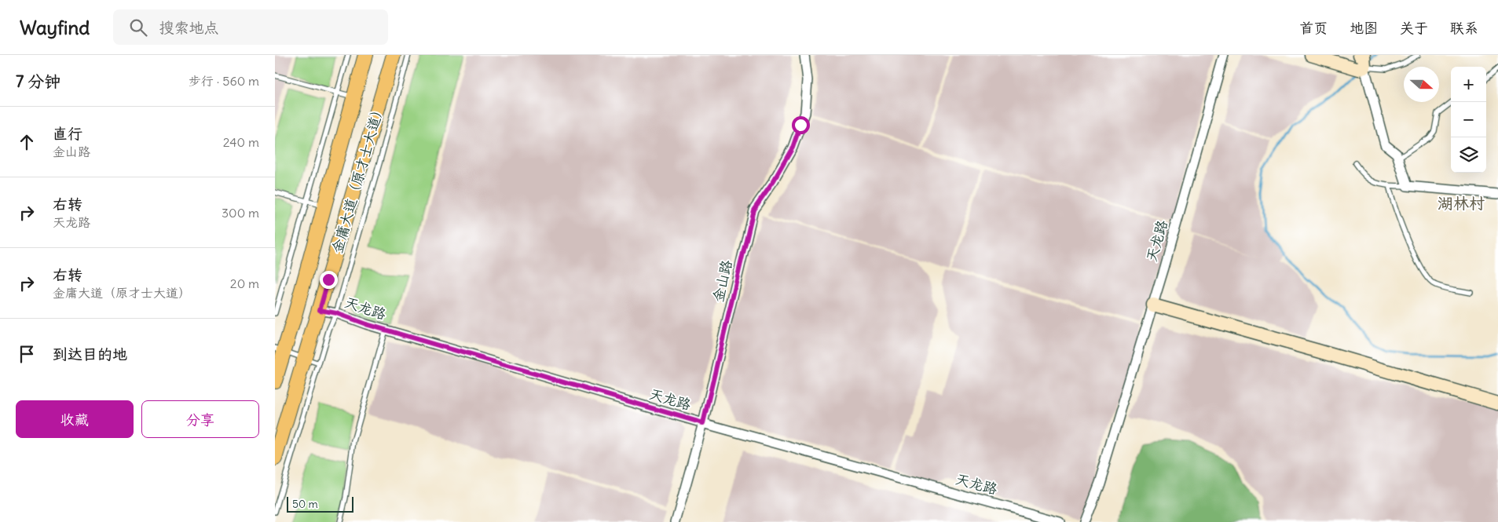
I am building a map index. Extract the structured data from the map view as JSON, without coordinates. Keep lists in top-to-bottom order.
{
  "streets": {
    "main road": ["金庸大道（原才士大道）"],
    "street": ["天龙路", "金山路"]
  },
  "crossings": [
    ["金庸大道（原才士大道）", "天龙路"],
    ["天龙路", "金山路"]
  ],
  "districts": ["湖林村"],
  "scale_bar": "50 m",
  "north": "right",
  "page": {
    "header": "Wayfind",
    "search": "搜索地点",
    "nav": [
      "首页",
      "地图",
      "关于",
      "联系"
    ],
    "heading": ["7 分钟", "步行 · 560 m"],
    "map_buttons": ["+", "−"],
    "list": [
      ["直行", "金山路", "240 m"],
      ["右转", "天龙路", "300 m"],
      ["右转", "金庸大道（原才士大道）", "20 m"],
      "到达目的地"
    ],
    "buttons": ["收藏", "分享"],
    "scale": "50 m"
  }
}
